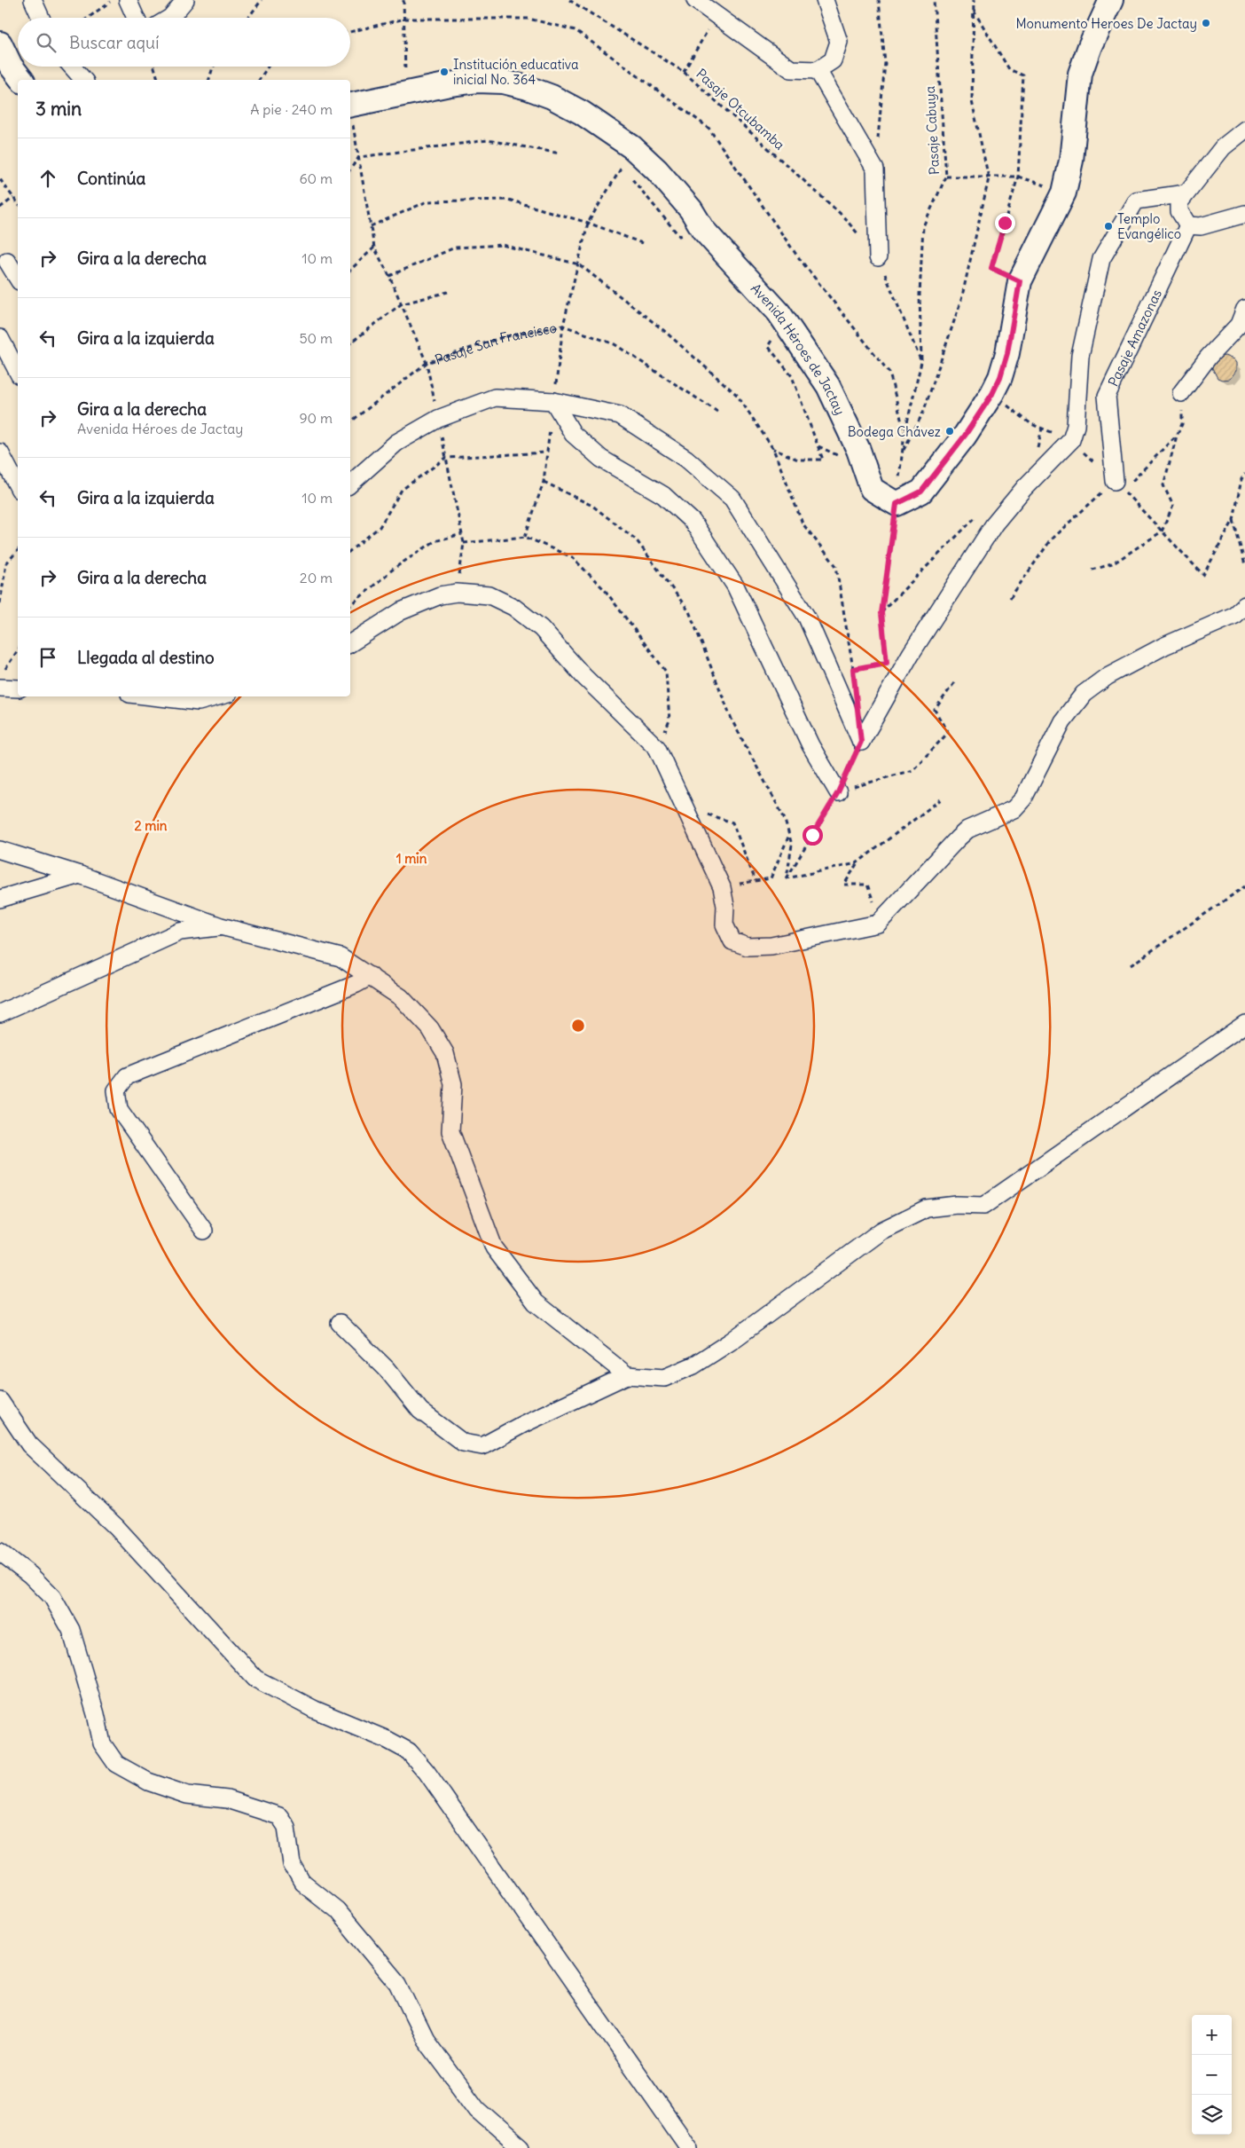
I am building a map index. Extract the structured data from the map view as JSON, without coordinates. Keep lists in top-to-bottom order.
{
  "streets": {
    "street": ["Pasaje Amazonas", "Avenida Héroes de Jactay"],
    "path": ["Pasaje Otcubamba", "Pasaje Cabuya", "Pasaje San Francisco"]
  },
  "crossings": [
    ["Pasaje Otcubamba", "Pasaje Cabuya"],
    ["Pasaje Cabuya", "Avenida Héroes de Jactay"]
  ],
  "places": [
    "Monumento Heroes De Jactay",
    "Institución educativa inicial No. 364",
    "Templo Evangélico",
    "Bodega Chávez"
  ],
  "page": {
    "search": "Buscar aquí",
    "heading": ["3 min", "A pie · 240 m"],
    "list": [
      ["Continúa", "60 m"],
      ["Gira a la derecha", "10 m"],
      ["Gira a la izquierda", "50 m"],
      ["Gira a la derecha", "Avenida Héroes de Jactay", "90 m"],
      ["Gira a la izquierda", "10 m"],
      ["Gira a la derecha", "20 m"],
      "Llegada al destino"
    ],
    "map_buttons": ["+", "−"]
  },
  "rings": ["2 min", "1 min"]
}
